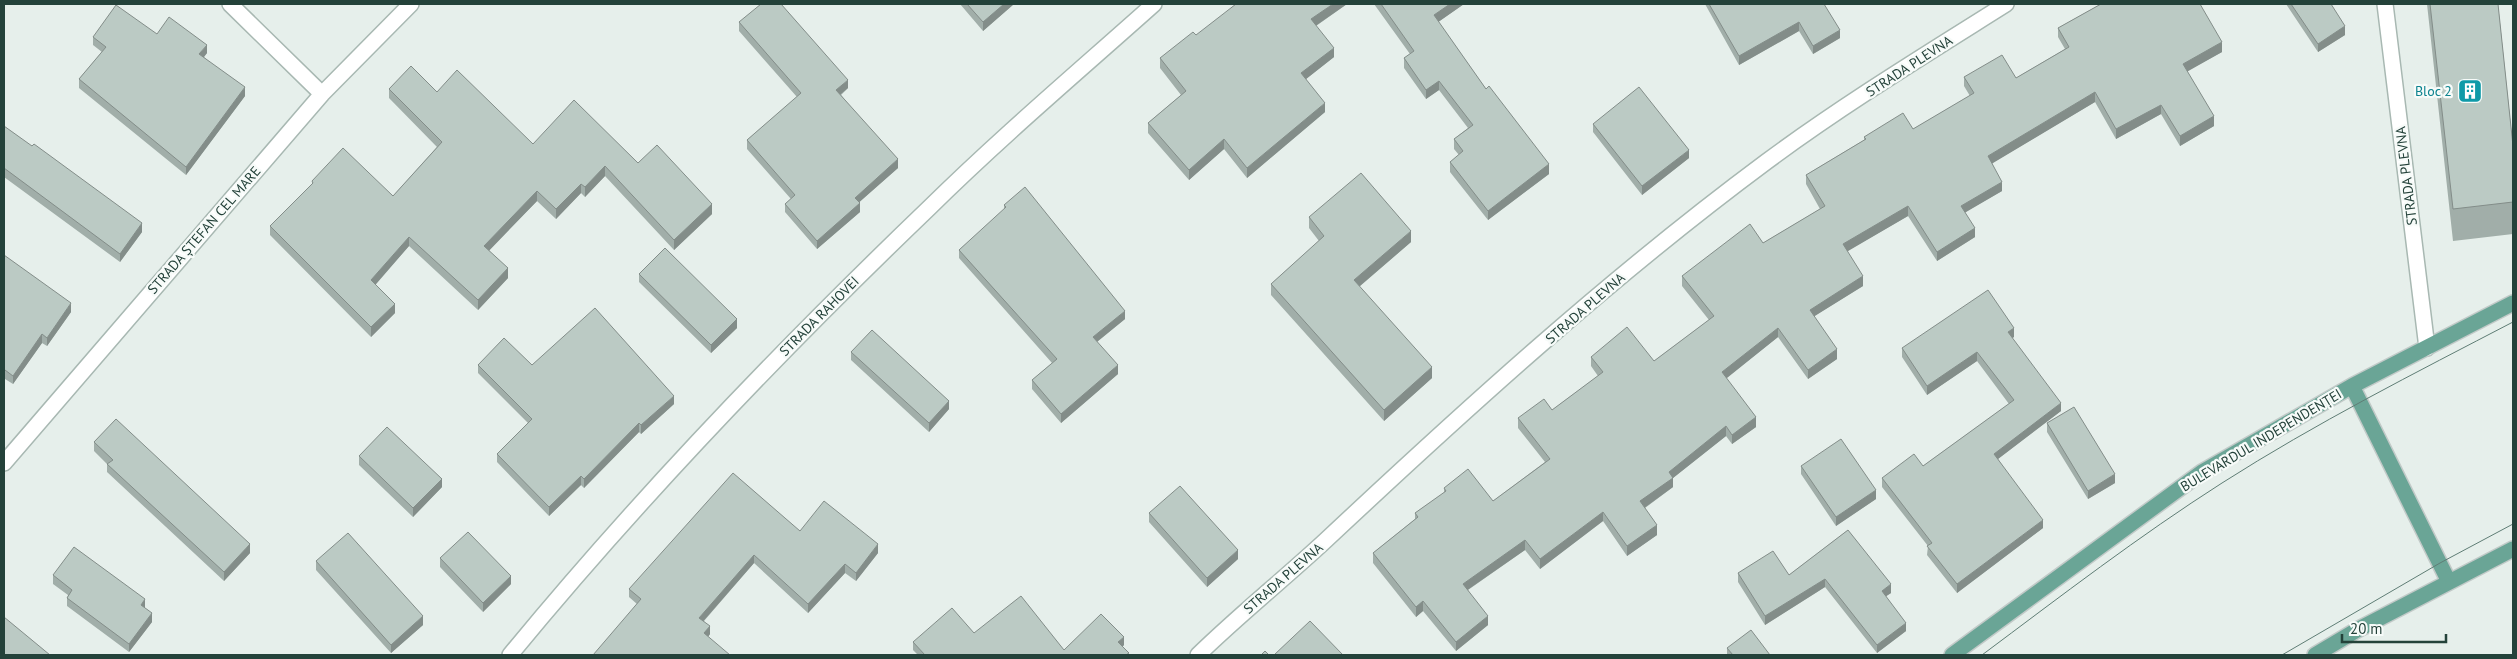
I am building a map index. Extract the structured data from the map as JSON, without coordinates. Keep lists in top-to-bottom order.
{
  "streets": {
    "main road": ["BULEVARDUL INDEPENDENȚEI"],
    "street": ["STRADA PLEVNA", "STRADA ȘTEFAN CEL MARE", "STRADA RAHOVEI"]
  },
  "crossings": [
    ["STRADA PLEVNA", "BULEVARDUL INDEPENDENȚEI"]
  ],
  "places": {
    "building": ["Bloc 2"]
  },
  "scale_bar": "20 m"
}
